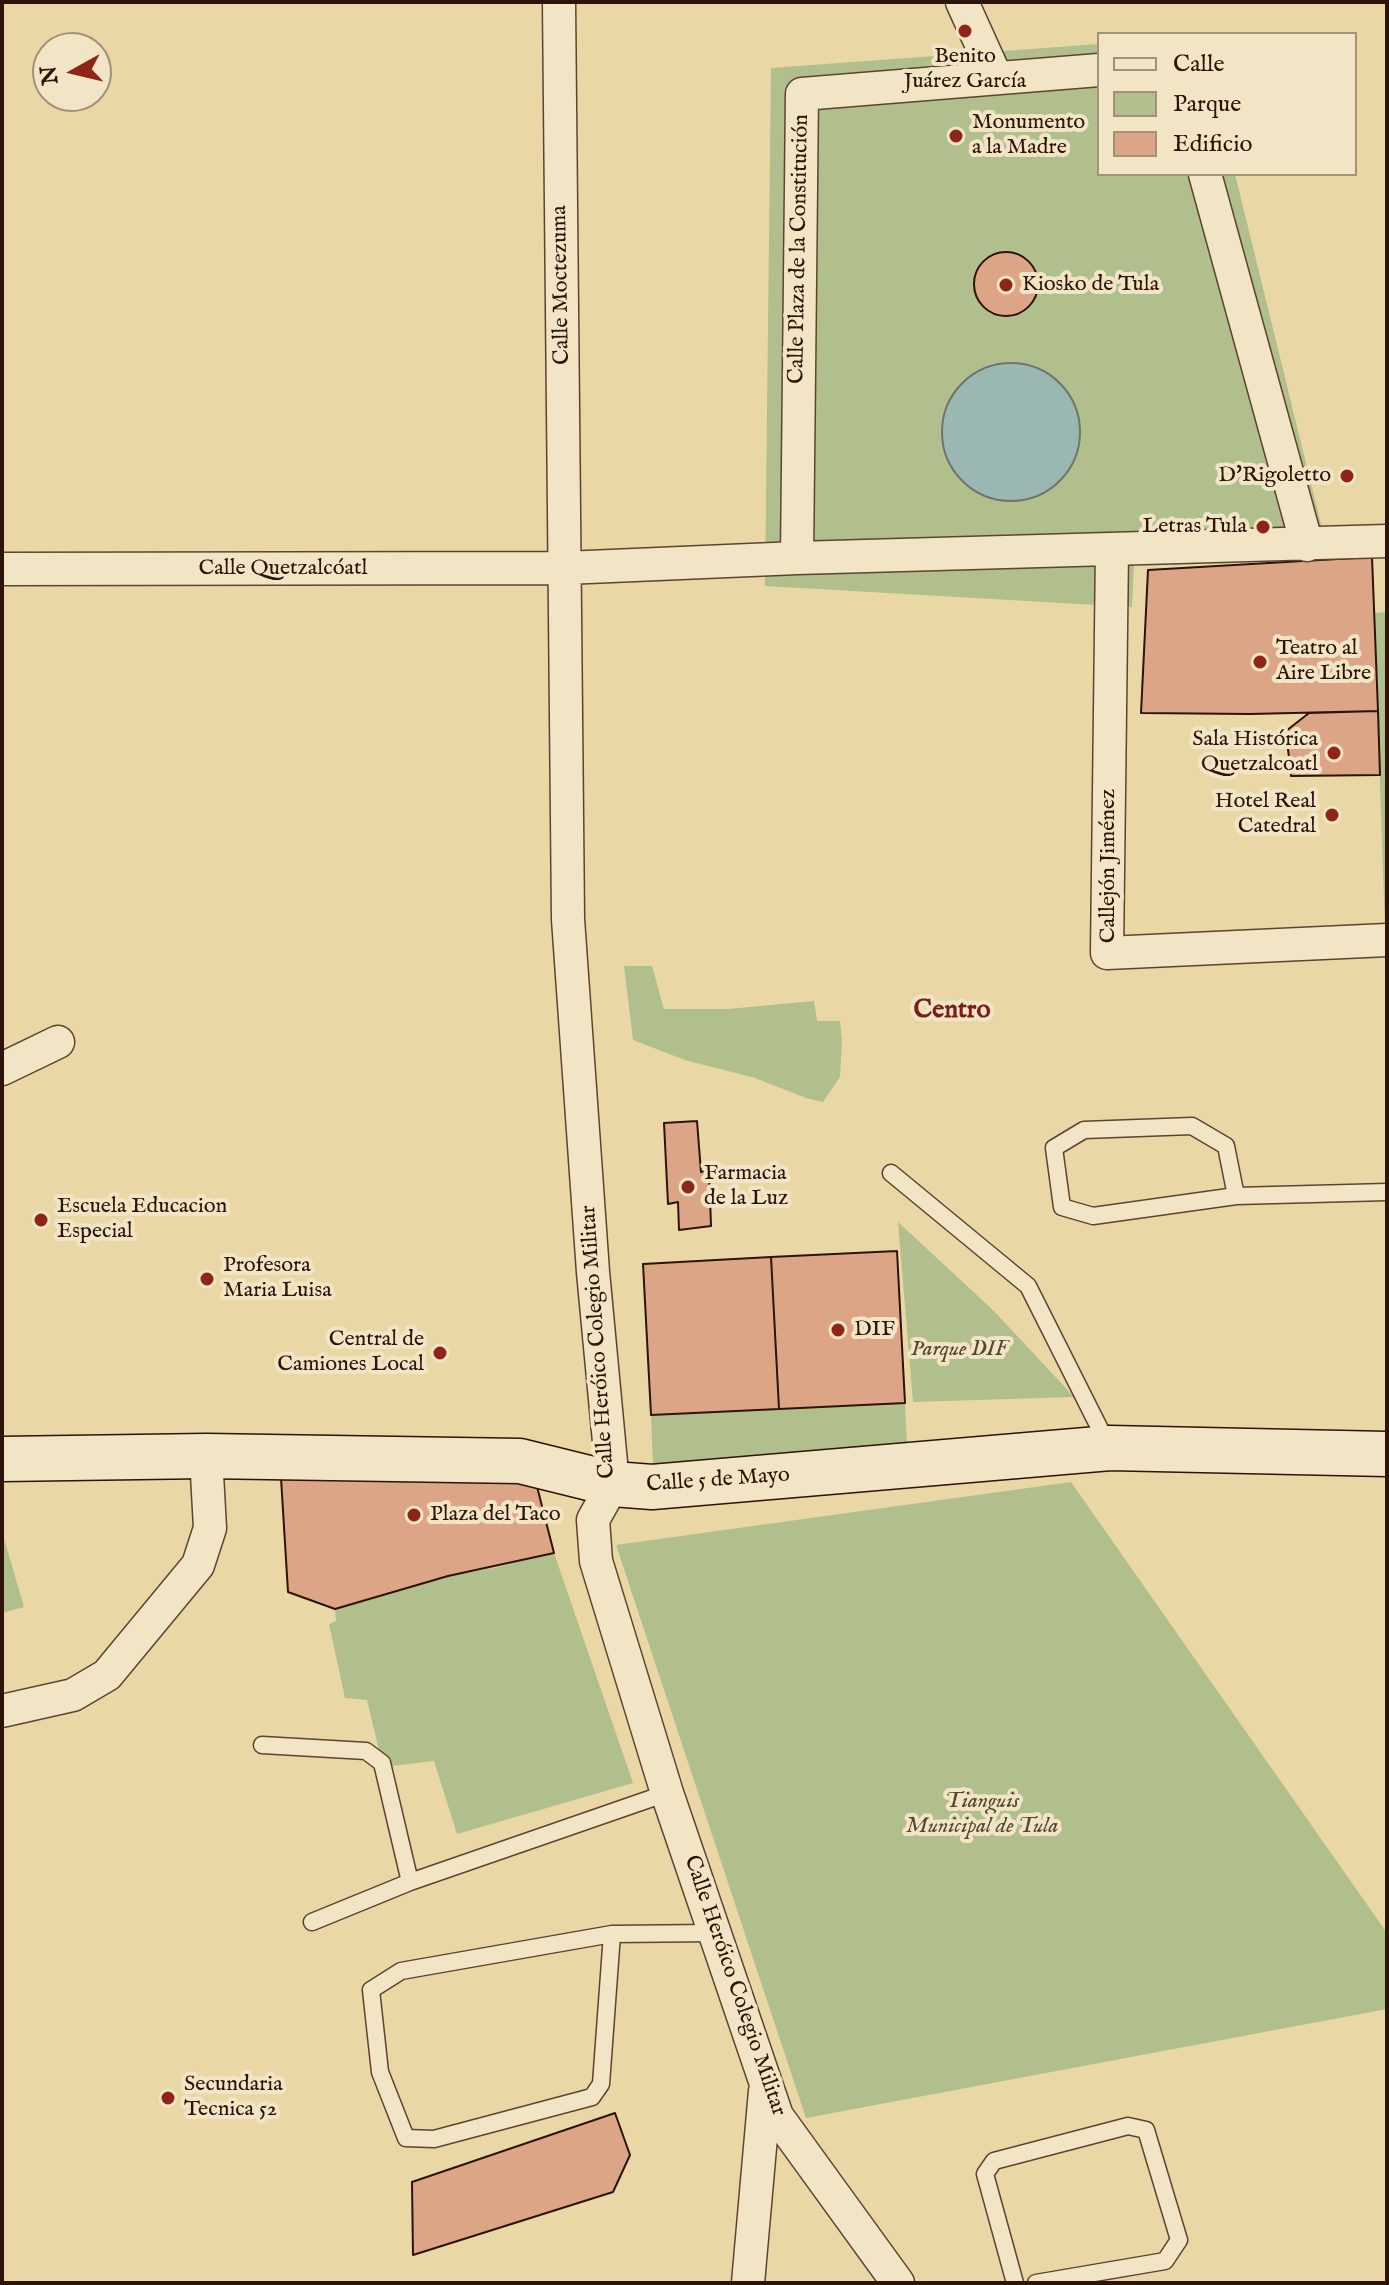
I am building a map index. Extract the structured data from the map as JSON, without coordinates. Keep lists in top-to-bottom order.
{
  "streets": {
    "street": [
      "Calle Plaza de la Constitución",
      "Calle Moctezuma",
      "Calle Quetzalcóatl",
      "Callejón Jiménez",
      "Calle Heróico Colegio Militar",
      "Calle 5 de Mayo"
    ]
  },
  "crossings": [
    ["Calle Moctezuma", "Calle Quetzalcóatl"],
    ["Calle Moctezuma", "Calle Heróico Colegio Militar"],
    ["Calle Quetzalcóatl", "Calle Heróico Colegio Militar"],
    ["Calle Heróico Colegio Militar", "Calle 5 de Mayo"]
  ],
  "districts": ["Centro"],
  "parks": ["Parque DIF", "Tianguis Municipal de Tula"],
  "places": [
    "Benito Juárez García",
    "Monumento a la Madre",
    "Kiosko de Tula",
    "D'Rigoletto",
    "Letras Tula",
    "Teatro al Aire Libre",
    "Sala Histórica Quetzalcoatl",
    "Hotel Real Catedral",
    "Farmacia de la Luz",
    "Escuela Educacion Especial",
    "Profesora Maria Luisa",
    "DIF",
    "Central de Camiones Local",
    "Plaza del Taco",
    "Secundaria Tecnica 52"
  ],
  "legend": ["Calle", "Parque", "Edificio"],
  "north": "left"
}
